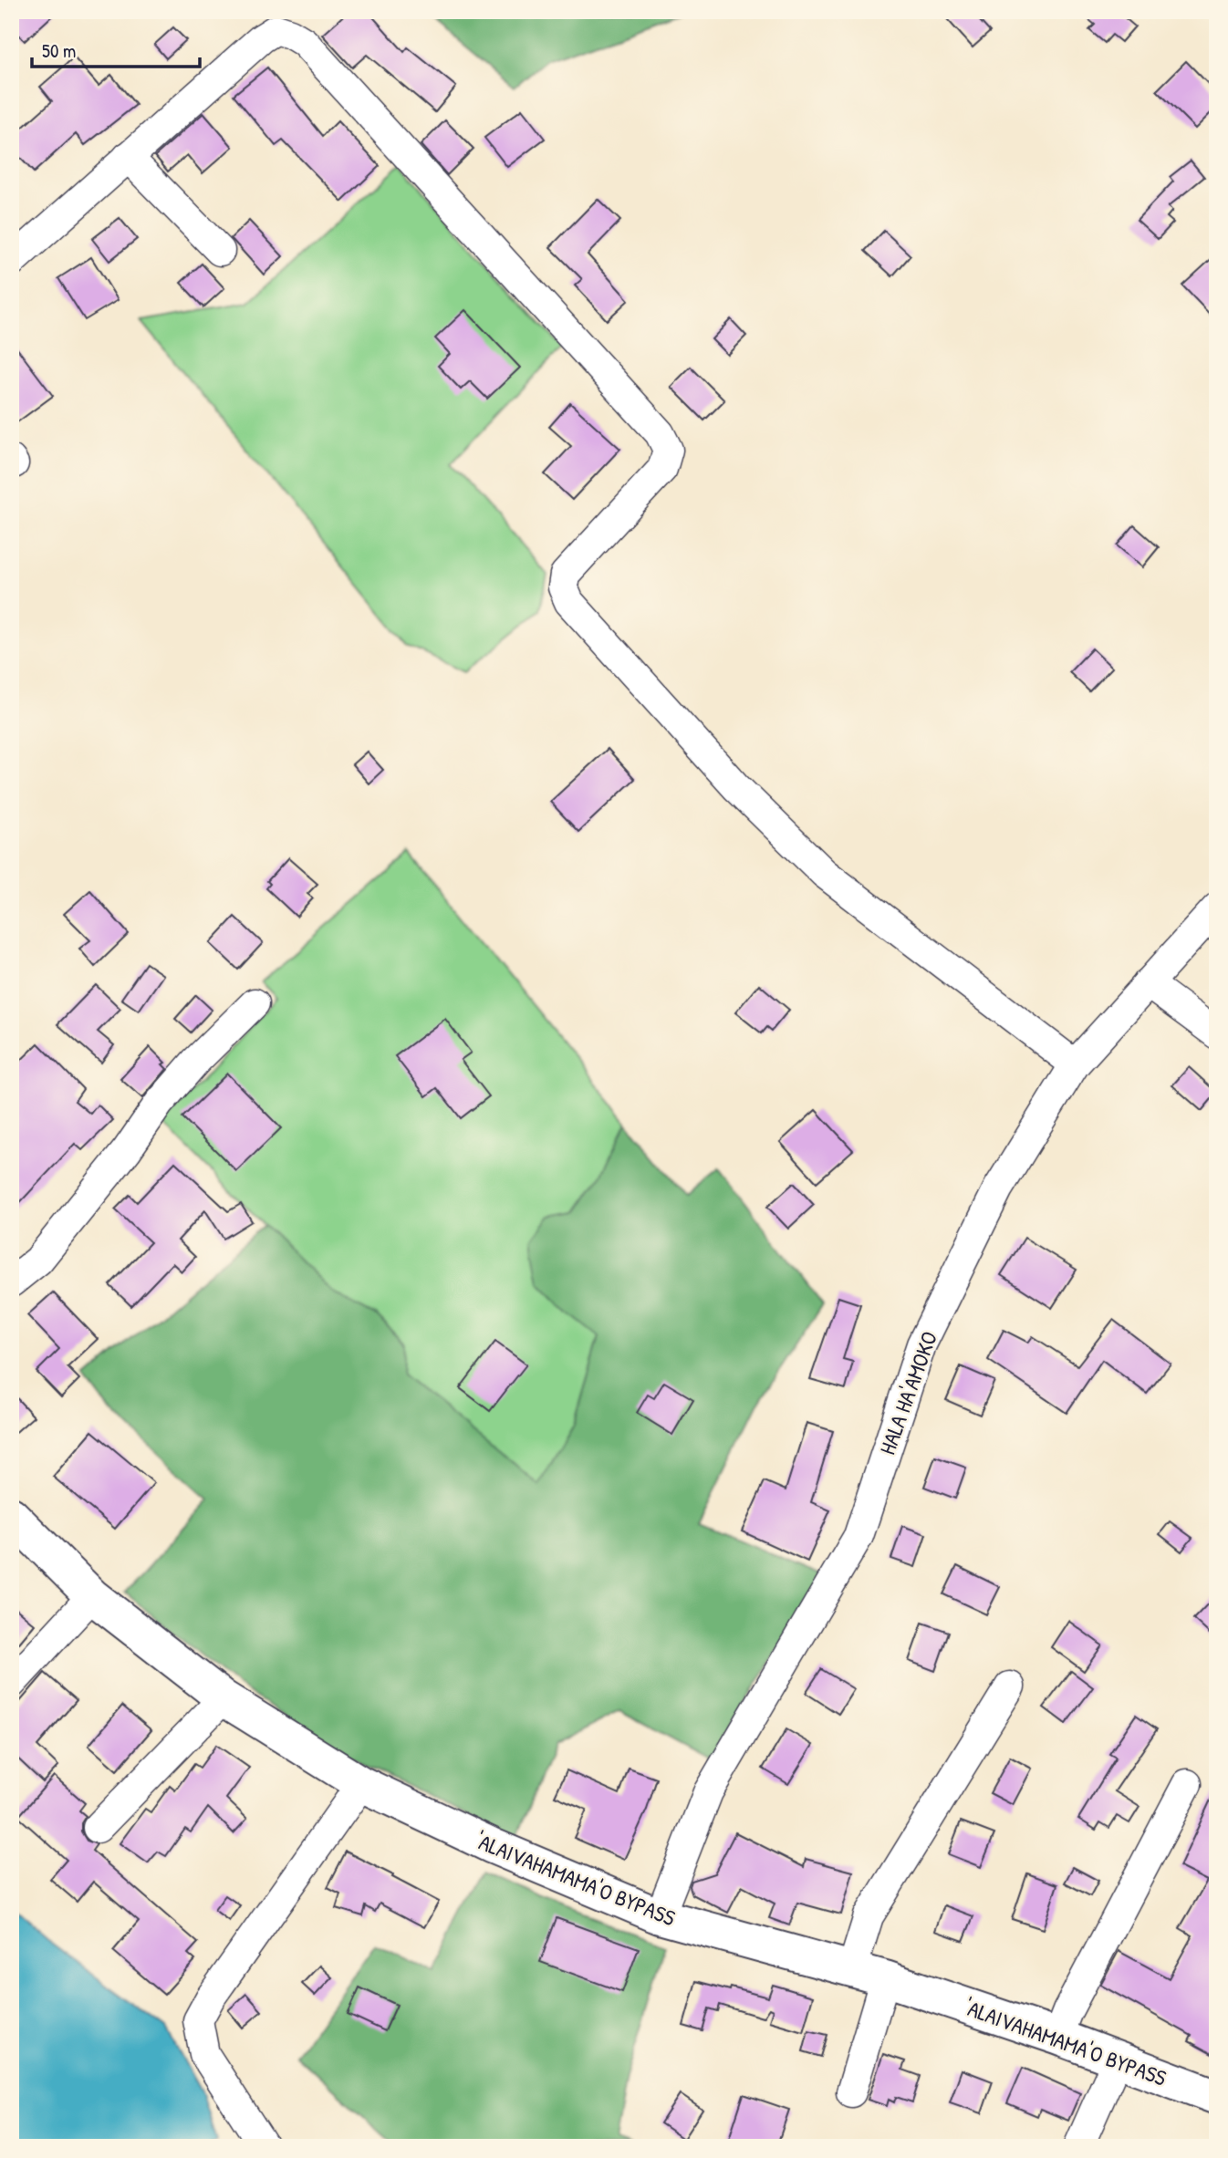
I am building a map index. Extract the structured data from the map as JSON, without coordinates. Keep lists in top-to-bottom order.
{
  "streets": {
    "main road": ["'ALAIVAHAMAMA'O BYPASS"],
    "street": ["HALA HA'AMOKO"]
  },
  "crossings": [
    ["HALA HA'AMOKO", "'ALAIVAHAMAMA'O BYPASS"]
  ],
  "scale_bar": "50 m"
}
